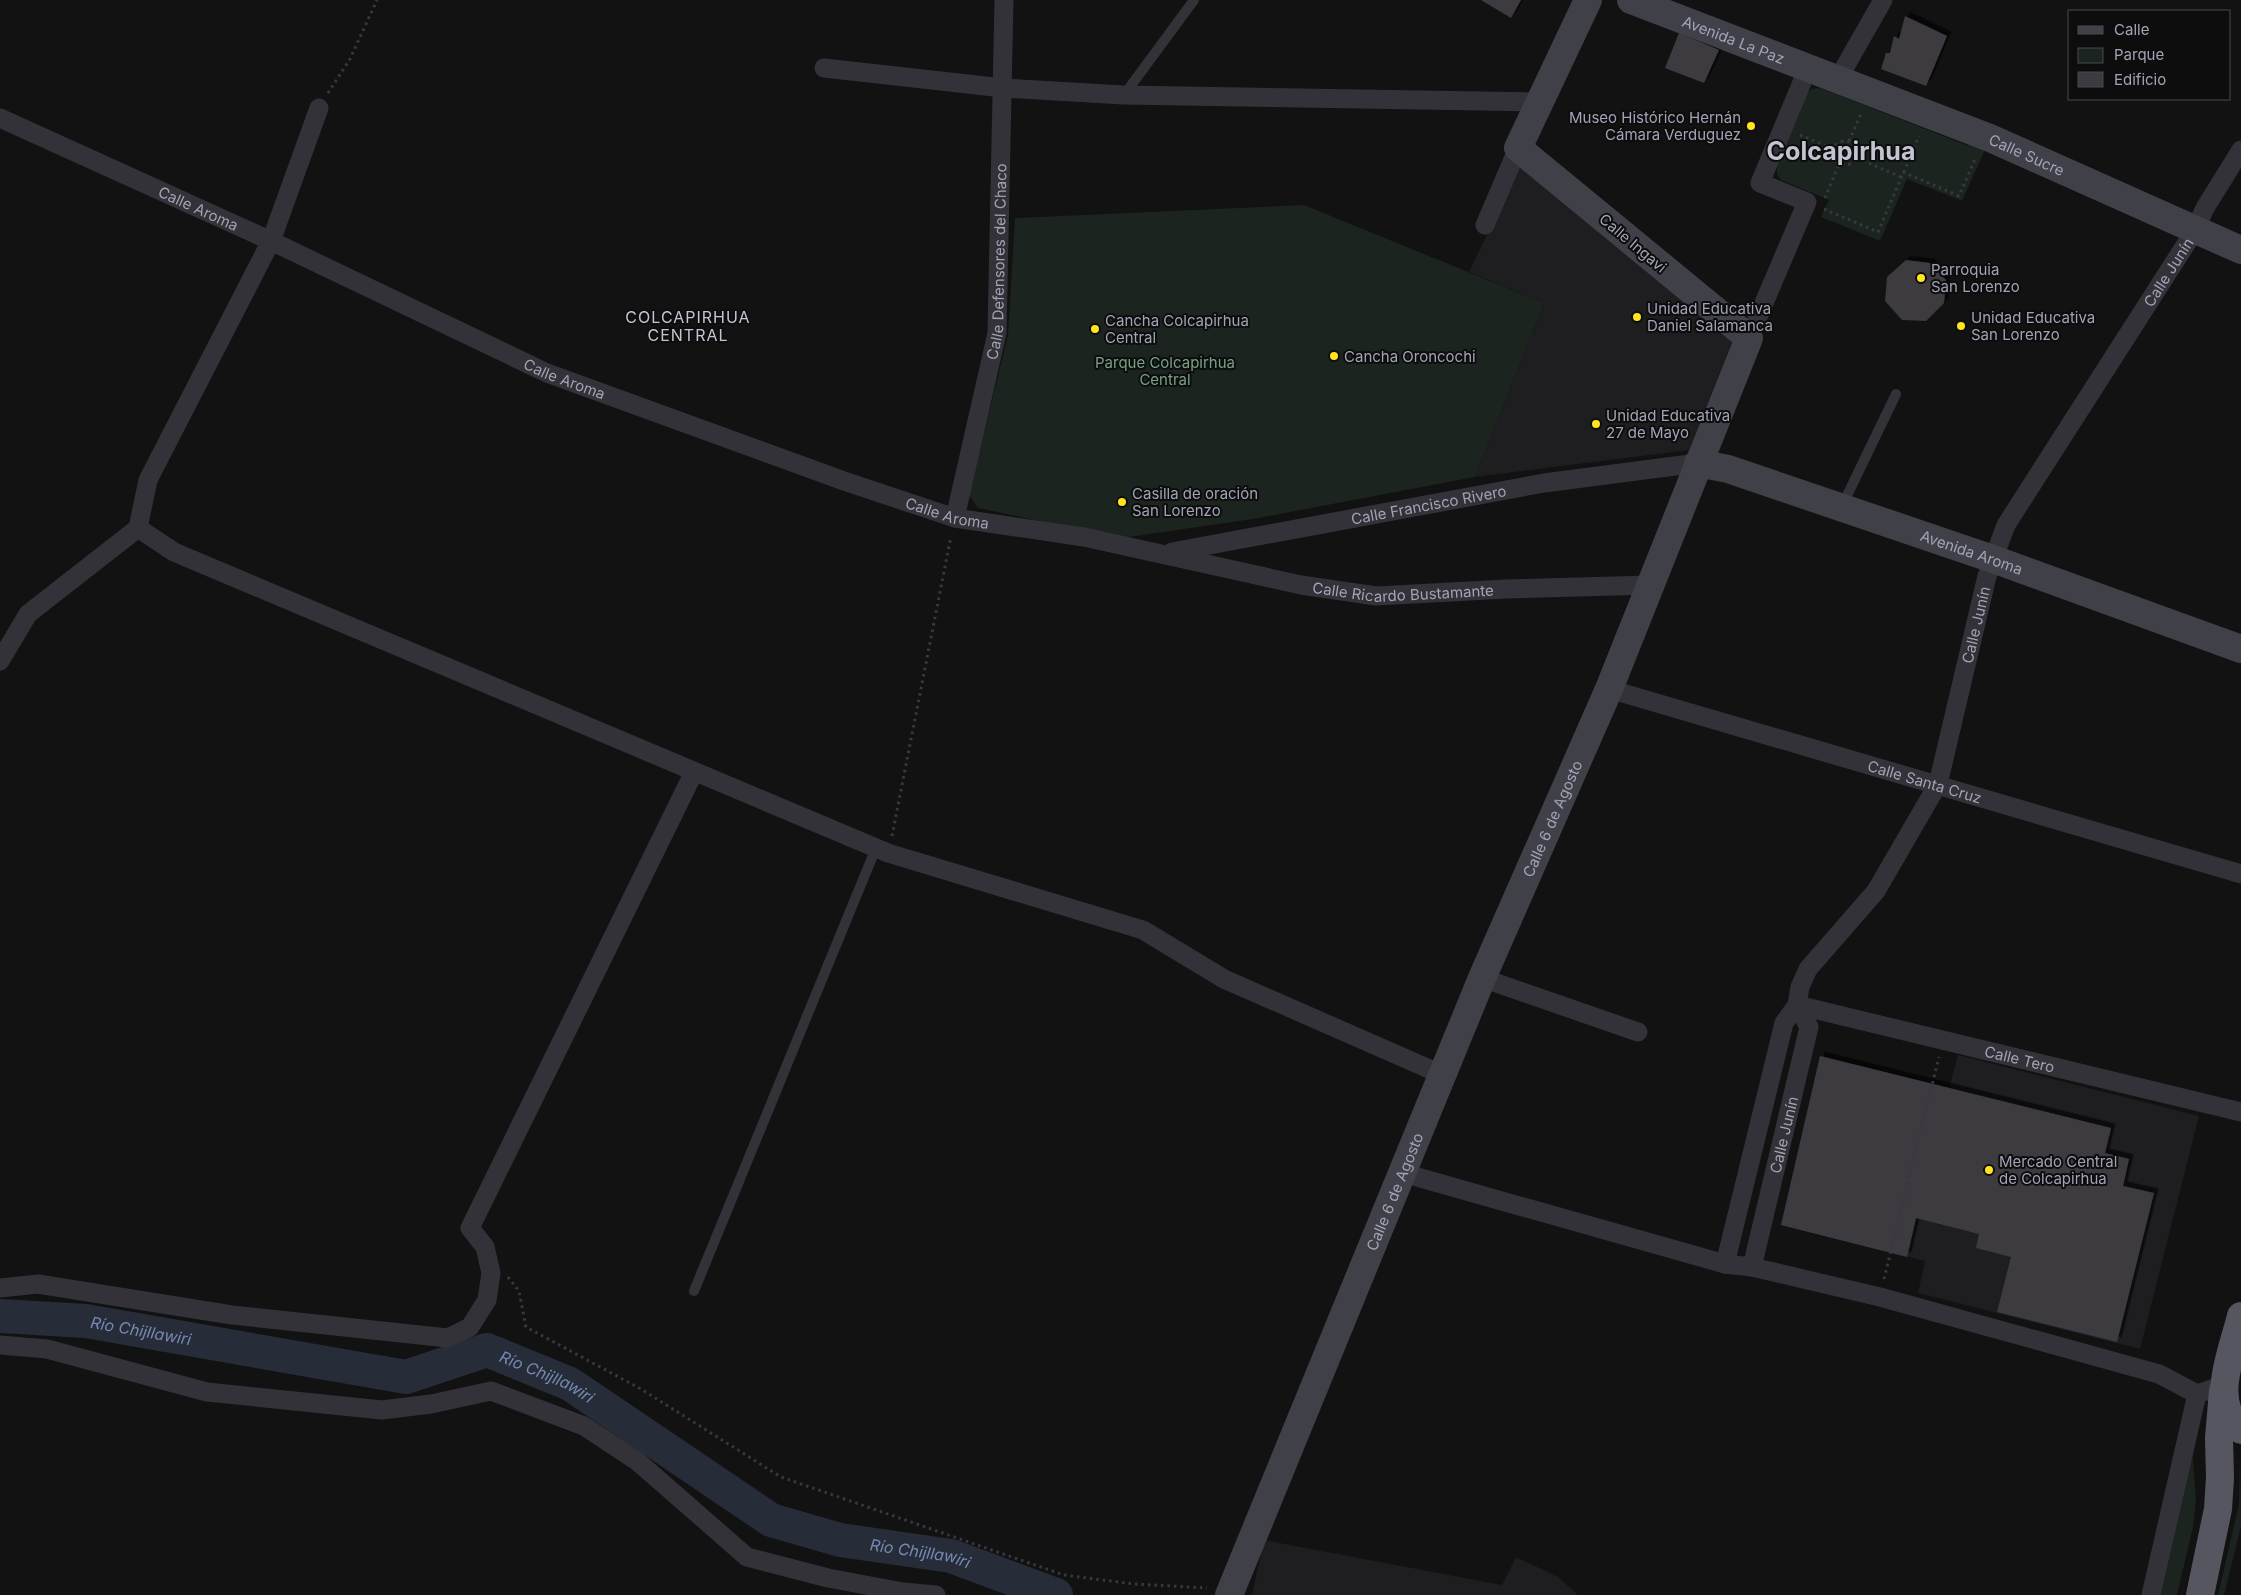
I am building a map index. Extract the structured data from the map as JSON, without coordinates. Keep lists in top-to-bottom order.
{
  "streets": {
    "main road": [
      "Avenida La Paz",
      "Calle Sucre",
      "Calle Ingavi",
      "Avenida Aroma",
      "Calle 6 de Agosto"
    ],
    "street": [
      "Calle Aroma",
      "Calle Defensores del Chaco",
      "Calle Junín",
      "Calle Francisco Rivero",
      "Calle Ricardo Bustamante",
      "Calle Santa Cruz",
      "Calle Tero"
    ]
  },
  "crossings": [
    ["Avenida La Paz", "Calle Sucre"],
    ["Avenida La Paz", "Calle 6 de Agosto"],
    ["Calle Sucre", "Calle Junín"],
    ["Calle Sucre", "Calle 6 de Agosto"],
    ["Calle Aroma", "Calle Defensores del Chaco"],
    ["Calle Aroma", "Calle Francisco Rivero"],
    ["Calle Aroma", "Calle Ricardo Bustamante"],
    ["Calle Ingavi", "Calle 6 de Agosto"],
    ["Calle Junín", "Avenida Aroma"],
    ["Calle Junín", "Calle Santa Cruz"],
    ["Calle Junín", "Calle Tero"],
    ["Calle Francisco Rivero", "Avenida Aroma"],
    ["Calle Francisco Rivero", "Calle Ricardo Bustamante"],
    ["Calle Francisco Rivero", "Calle 6 de Agosto"],
    ["Avenida Aroma", "Calle 6 de Agosto"],
    ["Calle Ricardo Bustamante", "Calle 6 de Agosto"],
    ["Calle Santa Cruz", "Calle 6 de Agosto"]
  ],
  "districts": ["Colcapirhua", "COLCAPIRHUA CENTRAL"],
  "water": ["Río Chijllawiri"],
  "parks": ["Parque Colcapirhua Central"],
  "places": [
    "Museo Histórico Hernán Cámara Verduguez",
    "Parroquia San Lorenzo",
    "Unidad Educativa Daniel Salamanca",
    "Unidad Educativa San Lorenzo",
    "Cancha Colcapirhua Central",
    "Cancha Oroncochi",
    "Unidad Educativa 27 de Mayo",
    "Casilla de oración San Lorenzo",
    "Mercado Central de Colcapirhua"
  ],
  "legend": ["Calle", "Parque", "Edificio"]
}
